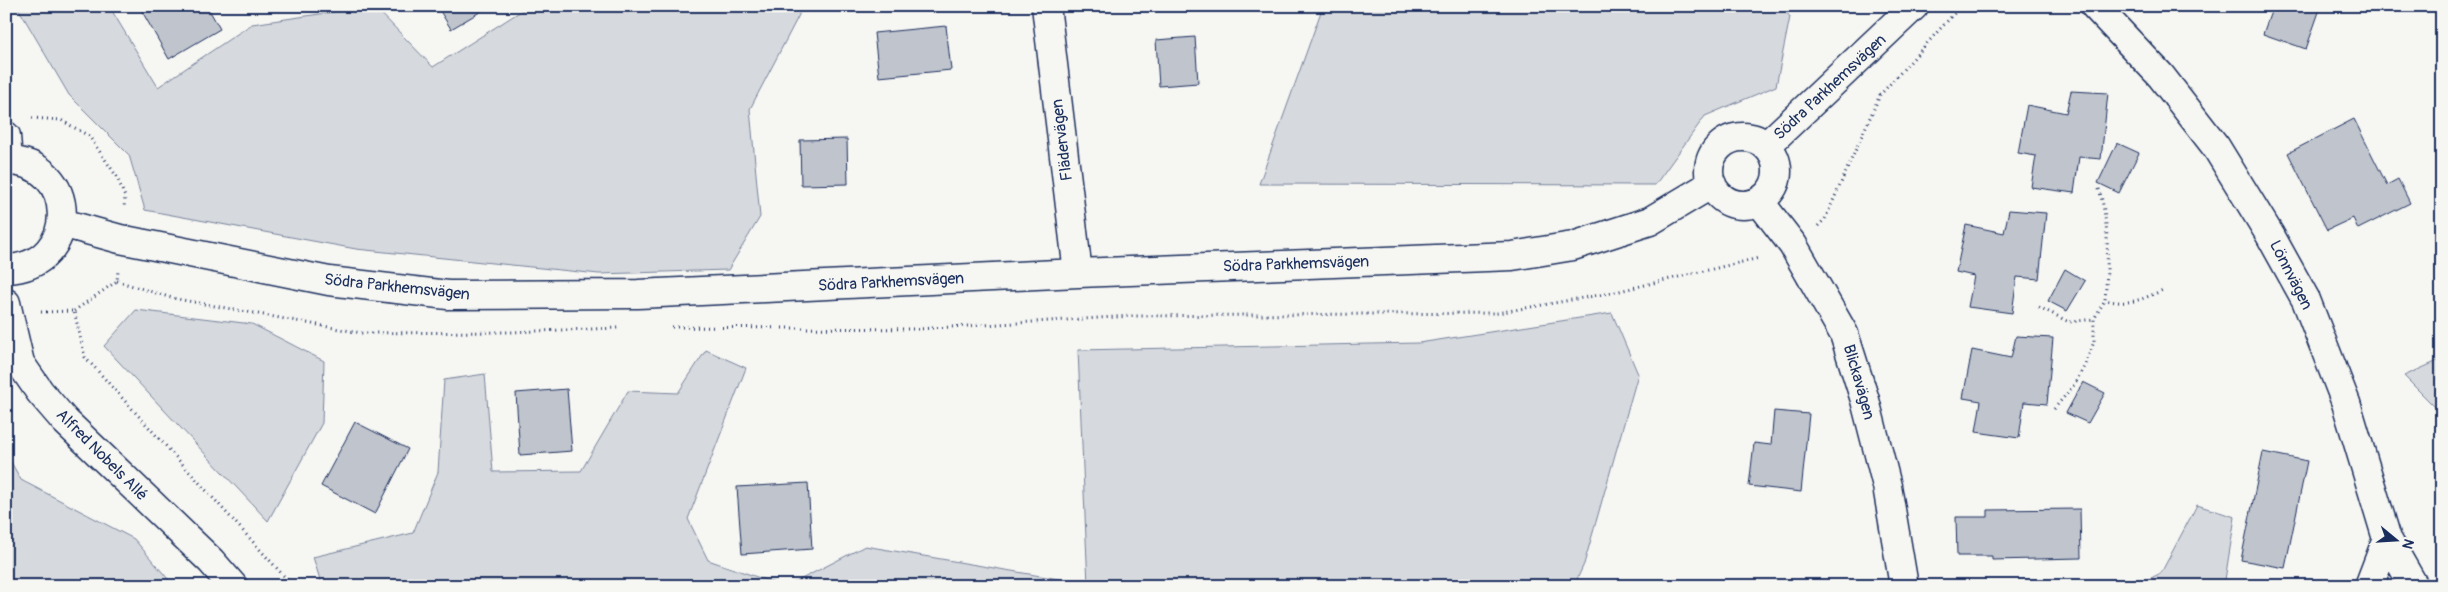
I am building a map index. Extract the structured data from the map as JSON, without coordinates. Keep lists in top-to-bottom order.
{
  "streets": {
    "street": [
      "Södra Parkhemsvägen",
      "Flädervägen",
      "Lönnvägen",
      "Blickavägen",
      "Alfred Nobels Allé"
    ]
  },
  "crossings": [
    ["Södra Parkhemsvägen", "Flädervägen"],
    ["Södra Parkhemsvägen", "Blickavägen"]
  ],
  "north": "right"
}
